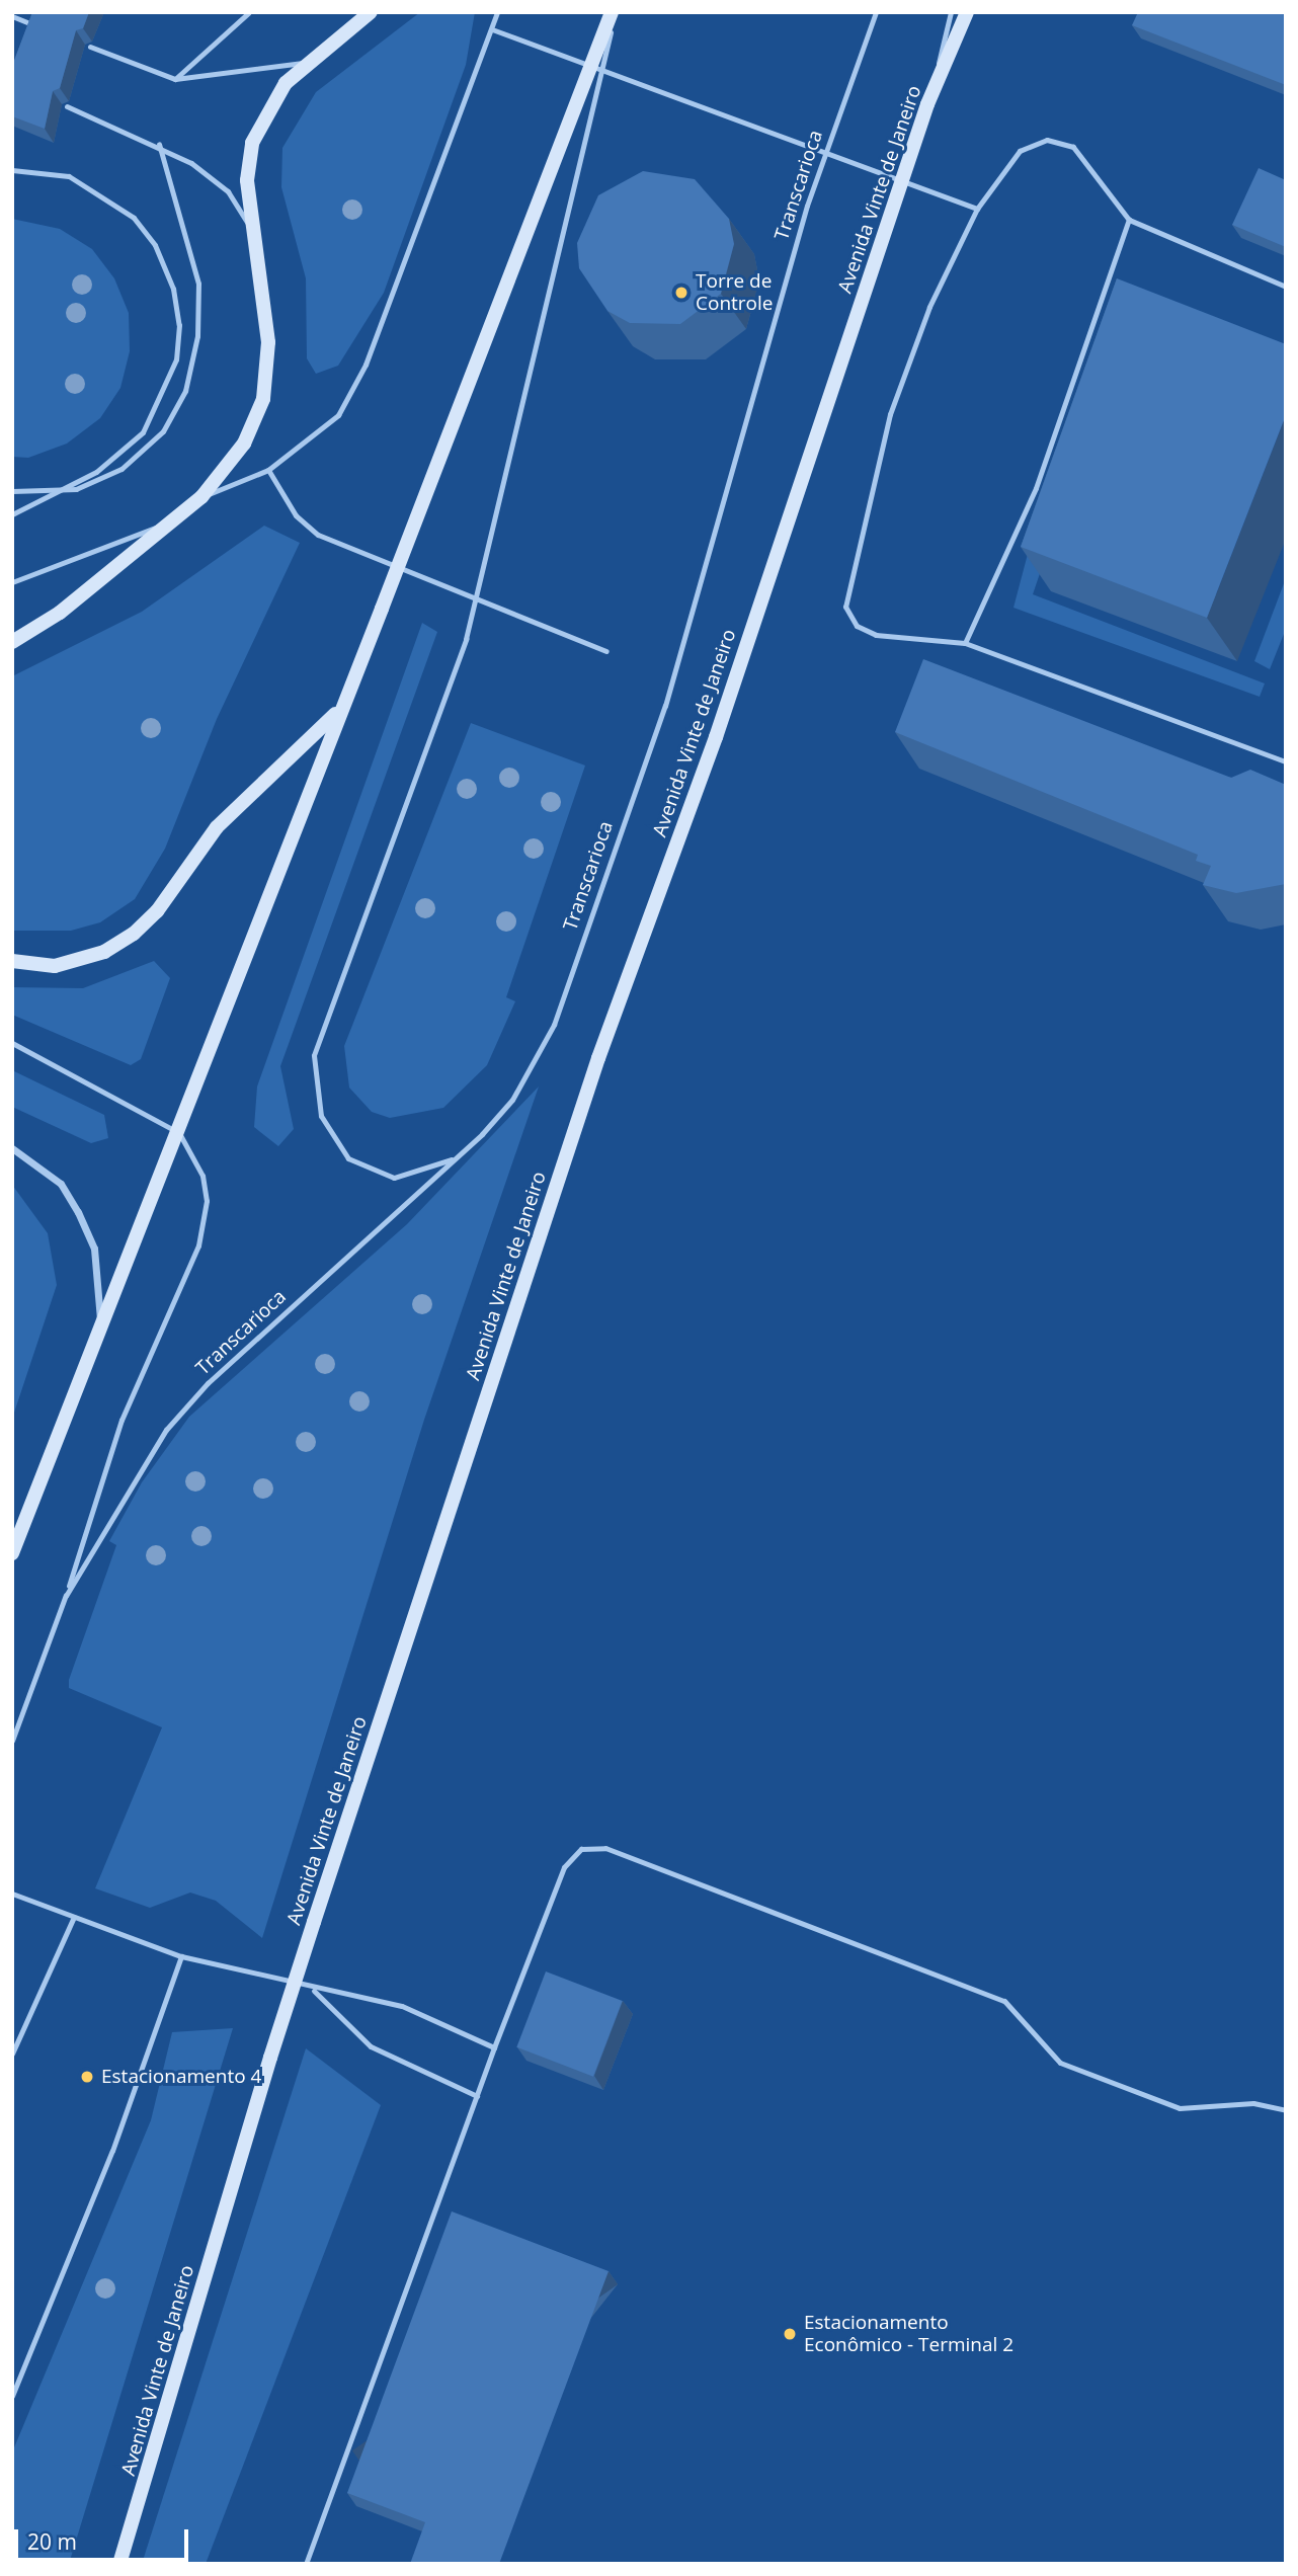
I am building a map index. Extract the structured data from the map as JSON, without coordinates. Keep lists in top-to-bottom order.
{
  "streets": {
    "street": ["Avenida Vinte de Janeiro"],
    "lane": ["Transcarioca"]
  },
  "places": ["Torre de Controle", "Estacionamento 4", "Estacionamento Econômico - Terminal 2"],
  "scale_bar": "20 m"
}
